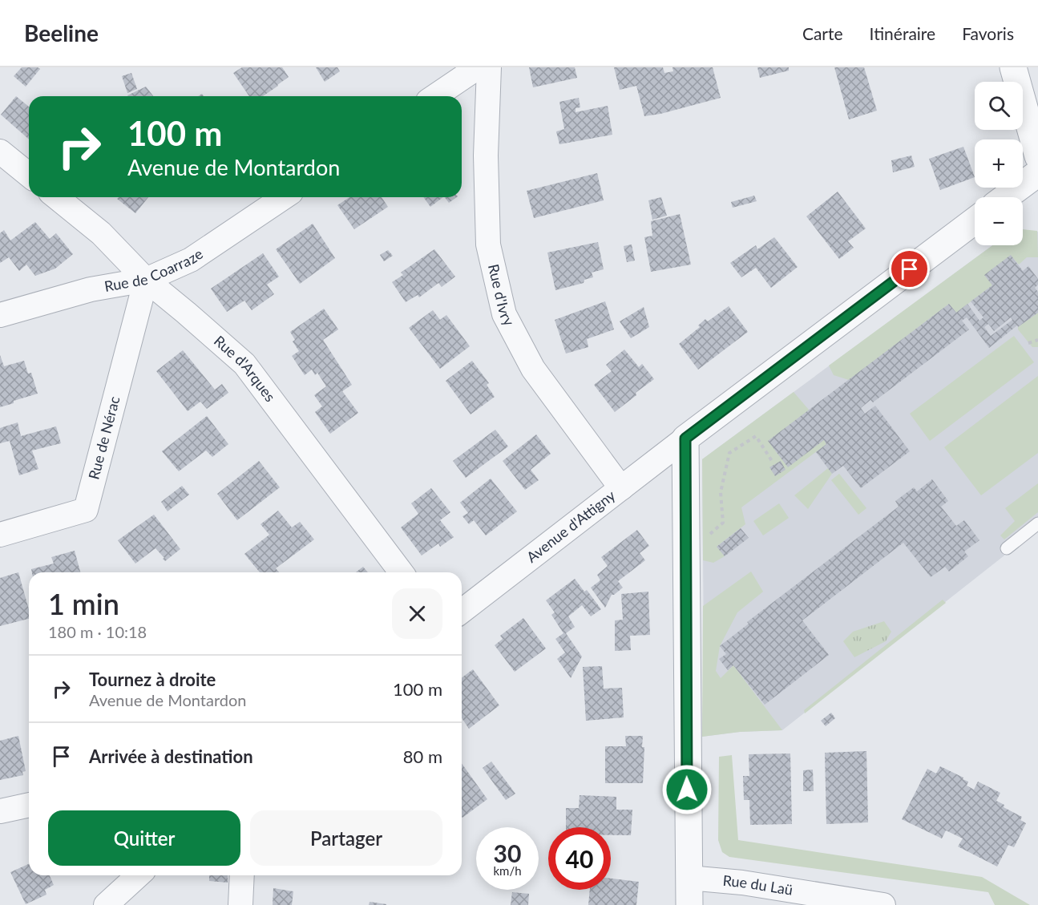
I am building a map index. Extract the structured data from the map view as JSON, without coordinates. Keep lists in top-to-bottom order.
{
  "streets": {
    "street": [
      "Rue de Coarraze",
      "Rue d'Ivry",
      "Rue d'Arques",
      "Rue de Nérac",
      "Avenue d'Attigny",
      "Rue du Laü"
    ]
  },
  "crossings": [
    ["Rue de Coarraze", "Rue d'Arques"],
    ["Rue de Coarraze", "Rue de Nérac"],
    ["Rue d'Ivry", "Avenue d'Attigny"],
    ["Rue d'Arques", "Rue de Nérac"]
  ],
  "page": {
    "header": "Beeline",
    "nav": ["Carte", "Itinéraire", "Favoris"],
    "map_buttons": ["+", "−"],
    "turn": ["100 m", "Avenue de Montardon"],
    "heading": ["1 min", "180 m · 10:18"],
    "list": [
      {
        "name": "Tournez à droite",
        "note": "Avenue de Montardon",
        "value": "100 m"
      },
      {
        "name": "Arrivée à destination",
        "value": "80 m"
      }
    ],
    "buttons": ["Quitter", "Partager"],
    "speed": "30 km/h",
    "limit": "40"
  }
}
